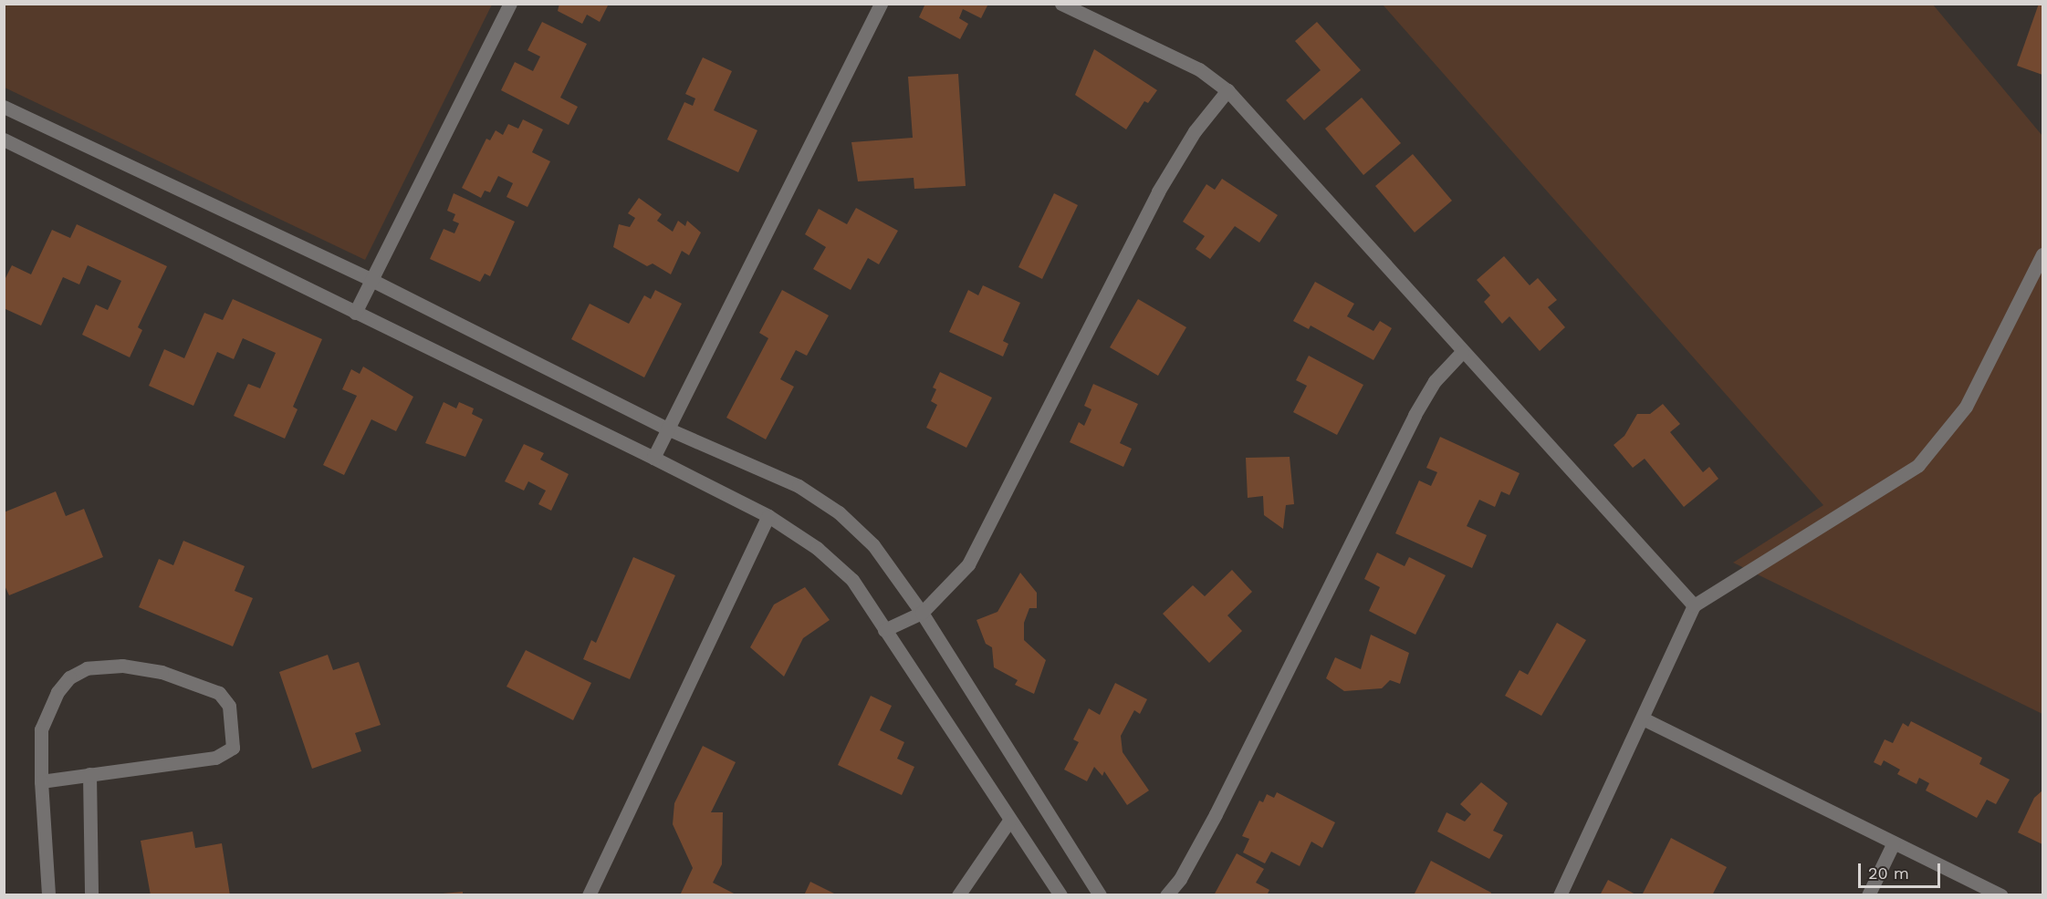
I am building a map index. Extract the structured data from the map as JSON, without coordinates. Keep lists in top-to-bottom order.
{
  "scale_bar": "20 m"
}
